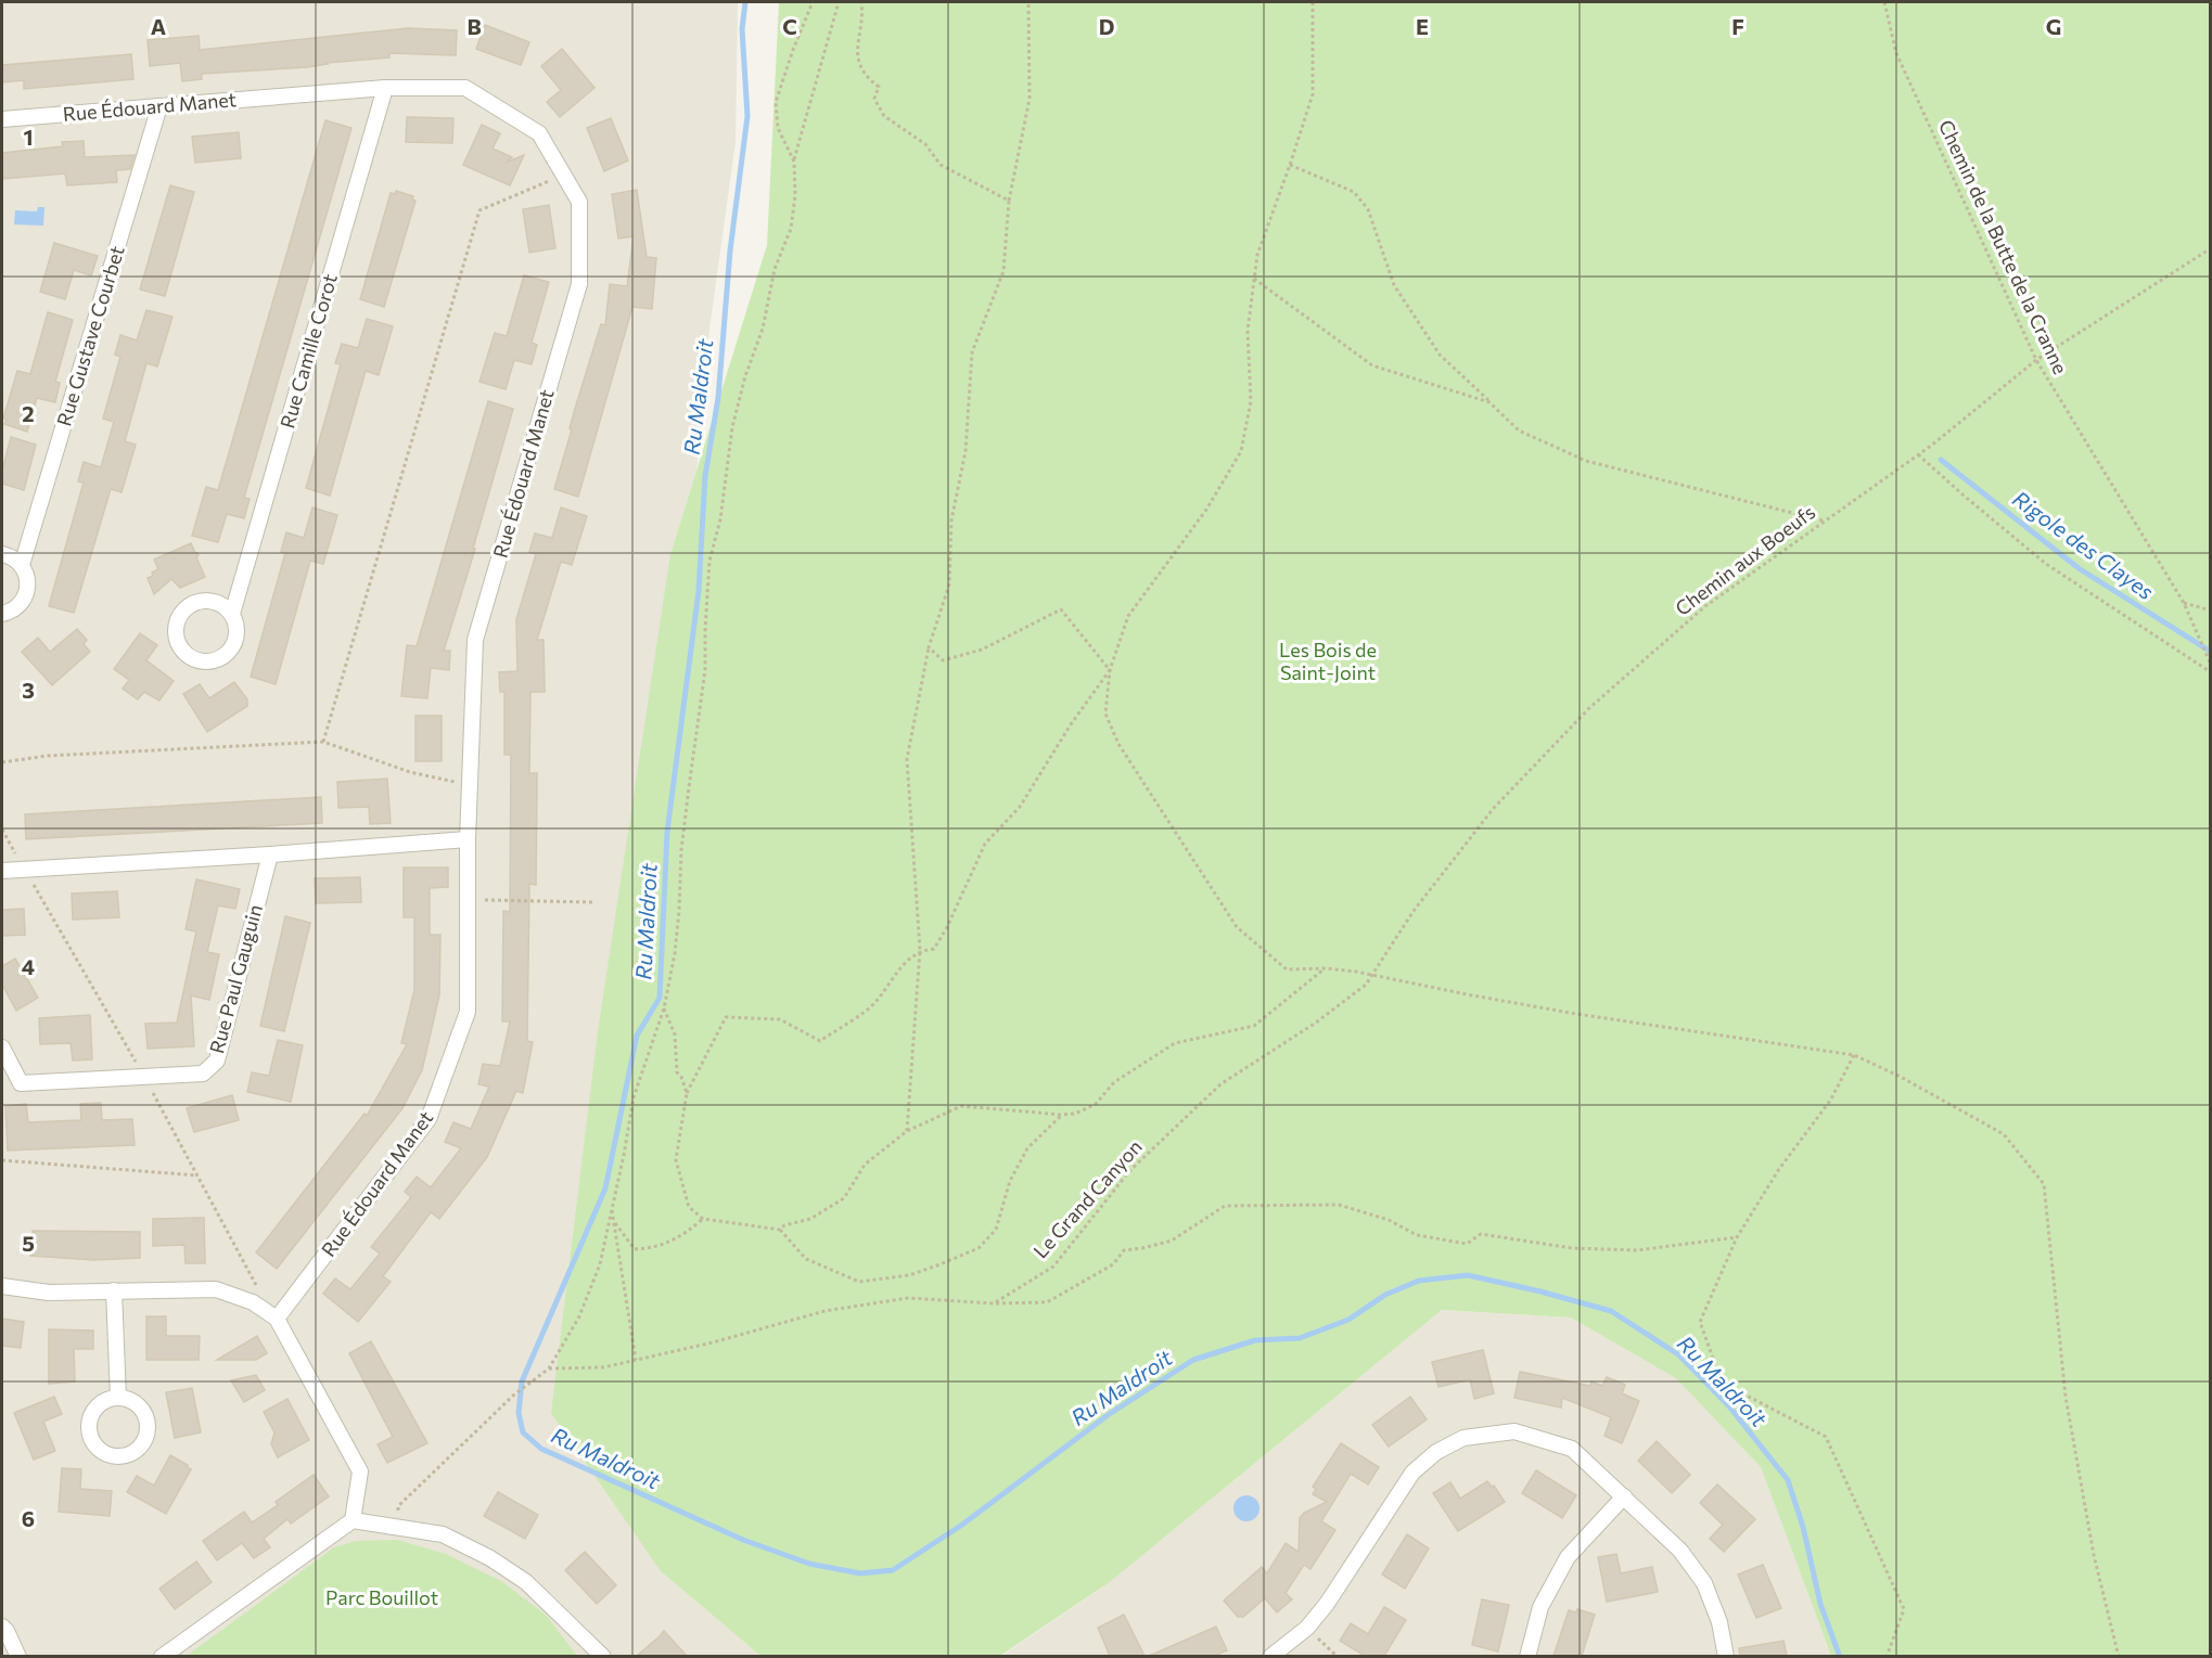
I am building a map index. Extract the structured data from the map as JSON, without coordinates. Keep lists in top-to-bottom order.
{
  "streets": {
    "street": [
      "Rue Édouard Manet",
      "Rue Gustave Courbet",
      "Rue Camille Corot",
      "Rue Paul Gauguin"
    ],
    "path": ["Chemin de la Butte de la Cranne", "Chemin aux Boeufs", "Le Grand Canyon"]
  },
  "crossings": [
    ["Rue Édouard Manet", "Rue Gustave Courbet"],
    ["Rue Édouard Manet", "Rue Camille Corot"],
    ["Chemin de la Butte de la Cranne", "Chemin aux Boeufs"],
    ["Chemin aux Boeufs", "Le Grand Canyon"]
  ],
  "water": ["Ru Maldroit", "Rigole des Clayes"],
  "parks": ["Les Bois de Saint-Joint", "Parc Bouillot"],
  "grid": {
    "columns": [
      "A",
      "B",
      "C",
      "D",
      "E",
      "F",
      "G"
    ],
    "rows": [
      "1",
      "2",
      "3",
      "4",
      "5",
      "6"
    ]
  }
}
